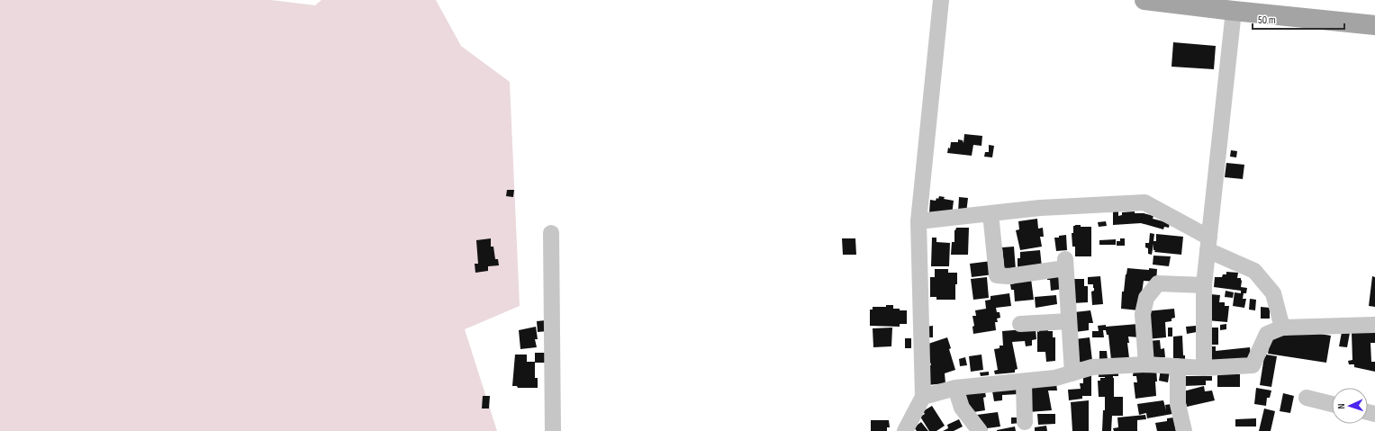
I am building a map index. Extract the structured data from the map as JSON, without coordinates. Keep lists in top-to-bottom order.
{
  "scale_bar": "50 m",
  "north": "left"
}
